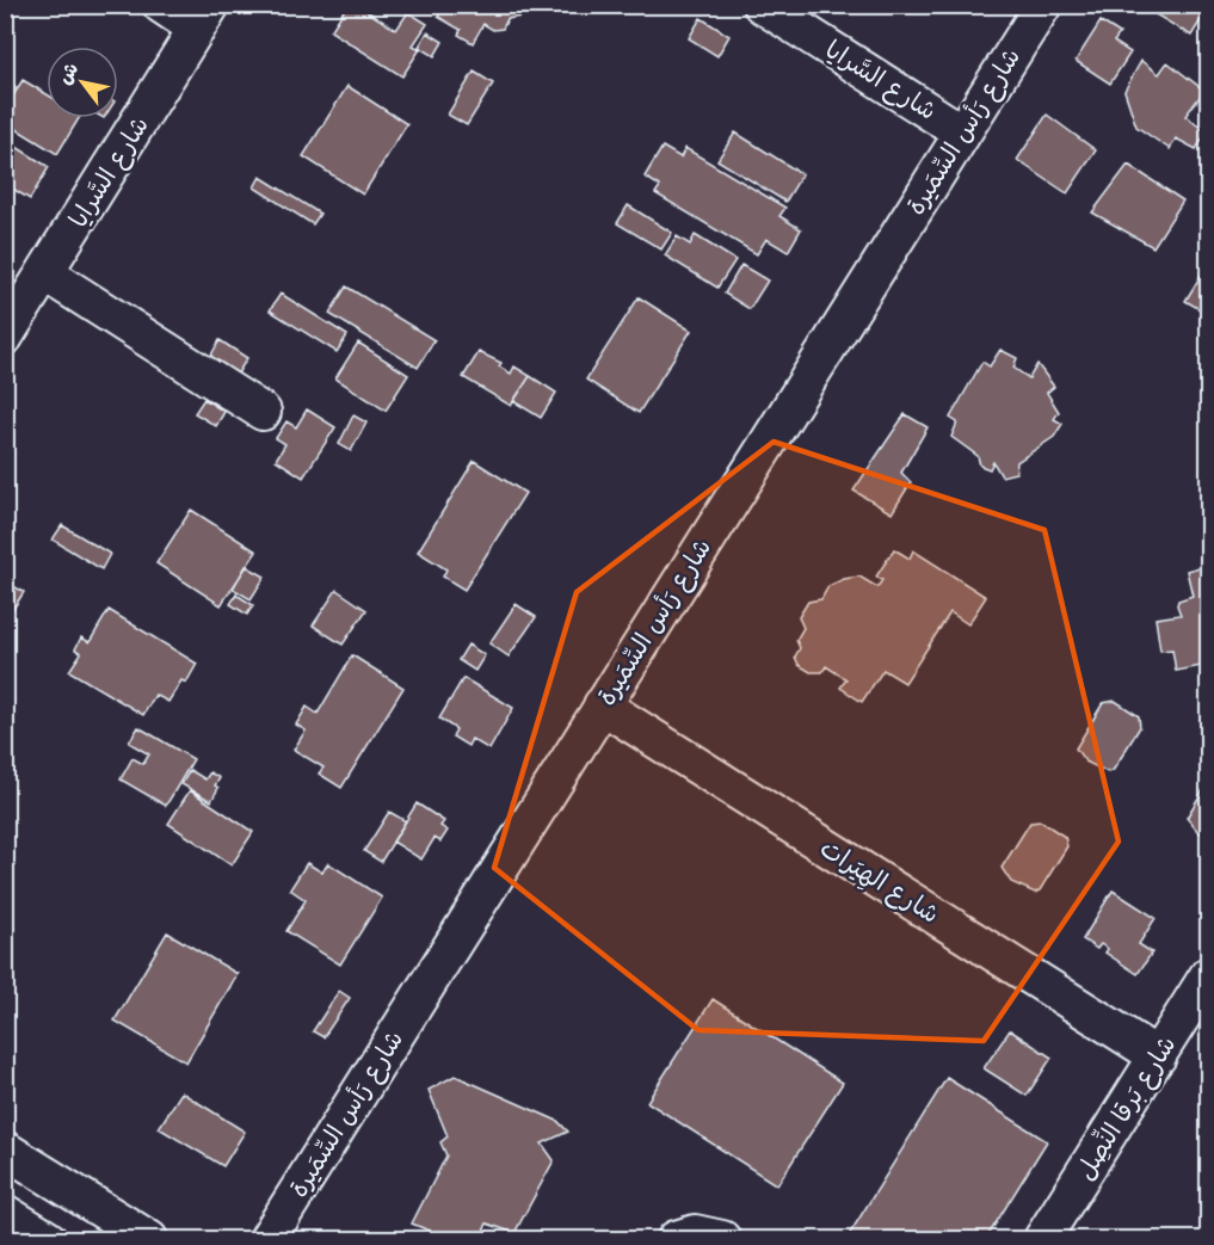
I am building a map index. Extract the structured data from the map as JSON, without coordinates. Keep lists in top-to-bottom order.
{
  "streets": {
    "street": [
      "شارع السَّرايا",
      "شارع رَأس السِّمَيرة",
      "شارع الهِيَرات",
      "شارع بَرقا النِّصِل"
    ]
  },
  "crossings": [
    ["شارع السَّرايا", "شارع رَأس السِّمَيرة"],
    ["شارع رَأس السِّمَيرة", "شارع الهِيَرات"],
    ["شارع الهِيَرات", "شارع بَرقا النِّصِل"]
  ],
  "north": "top left"
}
